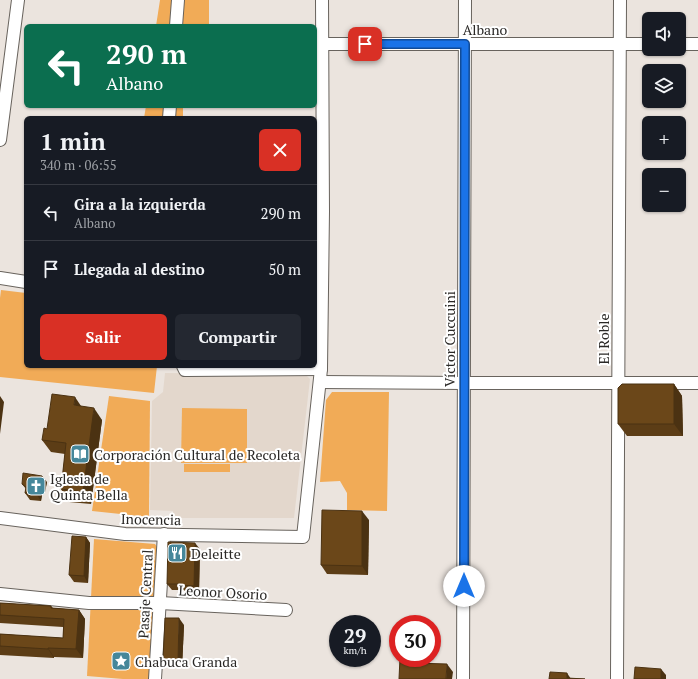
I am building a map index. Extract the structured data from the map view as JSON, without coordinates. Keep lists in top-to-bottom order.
{
  "streets": {
    "street": [
      "Albano",
      "Víctor Cuccuini",
      "El Roble",
      "Inocencia",
      "Leonor Osorio",
      "Pasaje Central"
    ]
  },
  "crossings": [
    ["Albano", "Víctor Cuccuini"],
    ["Albano", "El Roble"],
    ["Inocencia", "Pasaje Central"],
    ["Leonor Osorio", "Pasaje Central"]
  ],
  "places": {
    "library": ["Corporación Cultural de Recoleta"],
    "church": ["Iglesia de Quinta Bella"],
    "restaurant": ["Deleitte"],
    "place": ["Chabuca Granda"]
  },
  "page": {
    "map_buttons": ["+", "−"],
    "turn": ["290 m", "Albano"],
    "heading": ["1 min", "340 m · 06:55"],
    "list": [
      {
        "name": "Gira a la izquierda",
        "note": "Albano",
        "value": "290 m"
      },
      {
        "name": "Llegada al destino",
        "value": "50 m"
      }
    ],
    "buttons": ["Salir", "Compartir"],
    "speed": "29 km/h",
    "limit": "30"
  }
}
